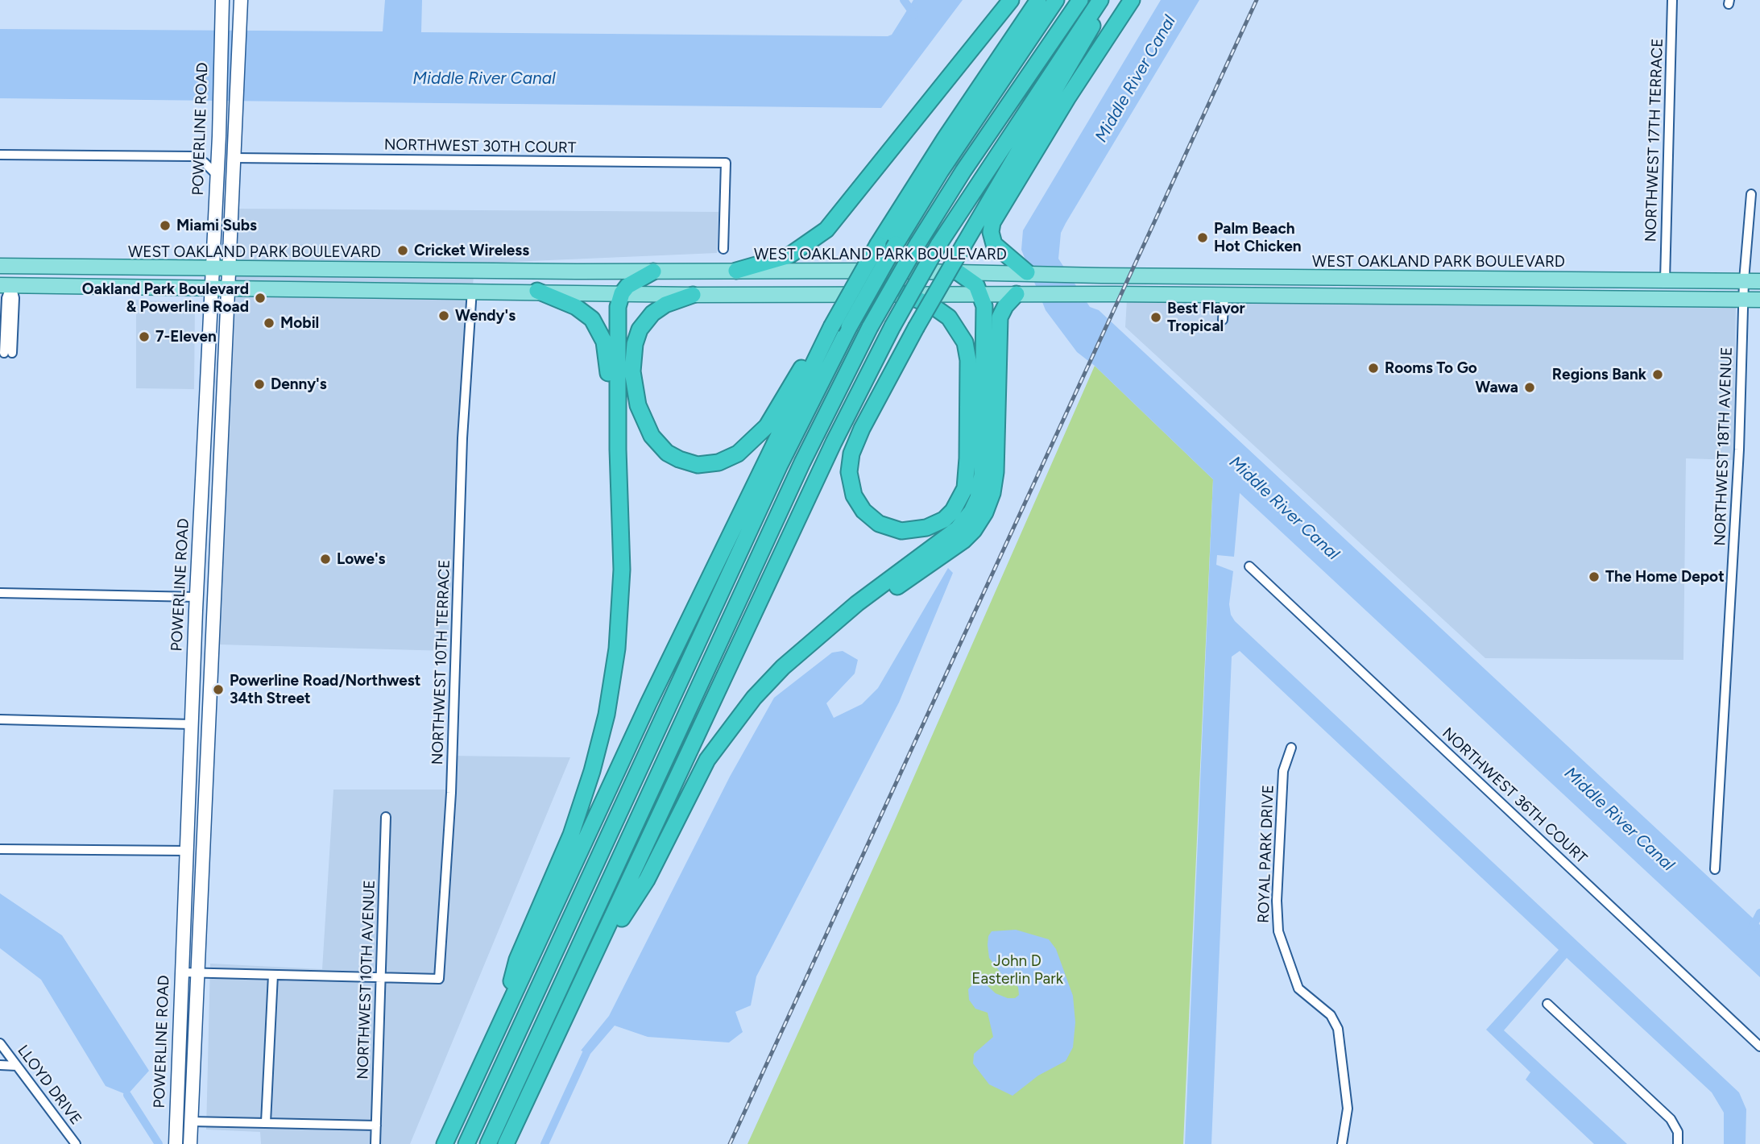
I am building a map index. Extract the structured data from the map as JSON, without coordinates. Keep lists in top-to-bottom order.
{
  "streets": {
    "main road": ["POWERLINE ROAD", "WEST OAKLAND PARK BOULEVARD"],
    "street": [
      "NORTHWEST 17TH TERRACE",
      "NORTHWEST 30TH COURT",
      "NORTHWEST 18TH AVENUE",
      "NORTHWEST 10TH TERRACE",
      "NORTHWEST 36TH COURT",
      "ROYAL PARK DRIVE",
      "NORTHWEST 10TH AVENUE",
      "LLOYD DRIVE"
    ]
  },
  "crossings": [
    ["POWERLINE ROAD", "NORTHWEST 30TH COURT"],
    ["POWERLINE ROAD", "WEST OAKLAND PARK BOULEVARD"],
    ["NORTHWEST 17TH TERRACE", "WEST OAKLAND PARK BOULEVARD"],
    ["WEST OAKLAND PARK BOULEVARD", "NORTHWEST 18TH AVENUE"],
    ["NORTHWEST 10TH TERRACE", "NORTHWEST 10TH AVENUE"]
  ],
  "water": ["Middle River Canal"],
  "parks": ["John D Easterlin Park"],
  "places": [
    "Miami Subs",
    "Palm Beach Hot Chicken",
    "Cricket Wireless",
    "Oakland Park Boulevard & Powerline Road",
    "Wendy's",
    "Best Flavor Tropical",
    "Mobil",
    "7-Eleven",
    "Rooms To Go",
    "Regions Bank",
    "Denny's",
    "Wawa",
    "Lowe's",
    "The Home Depot",
    "Powerline Road/Northwest 34th Street"
  ]
}
